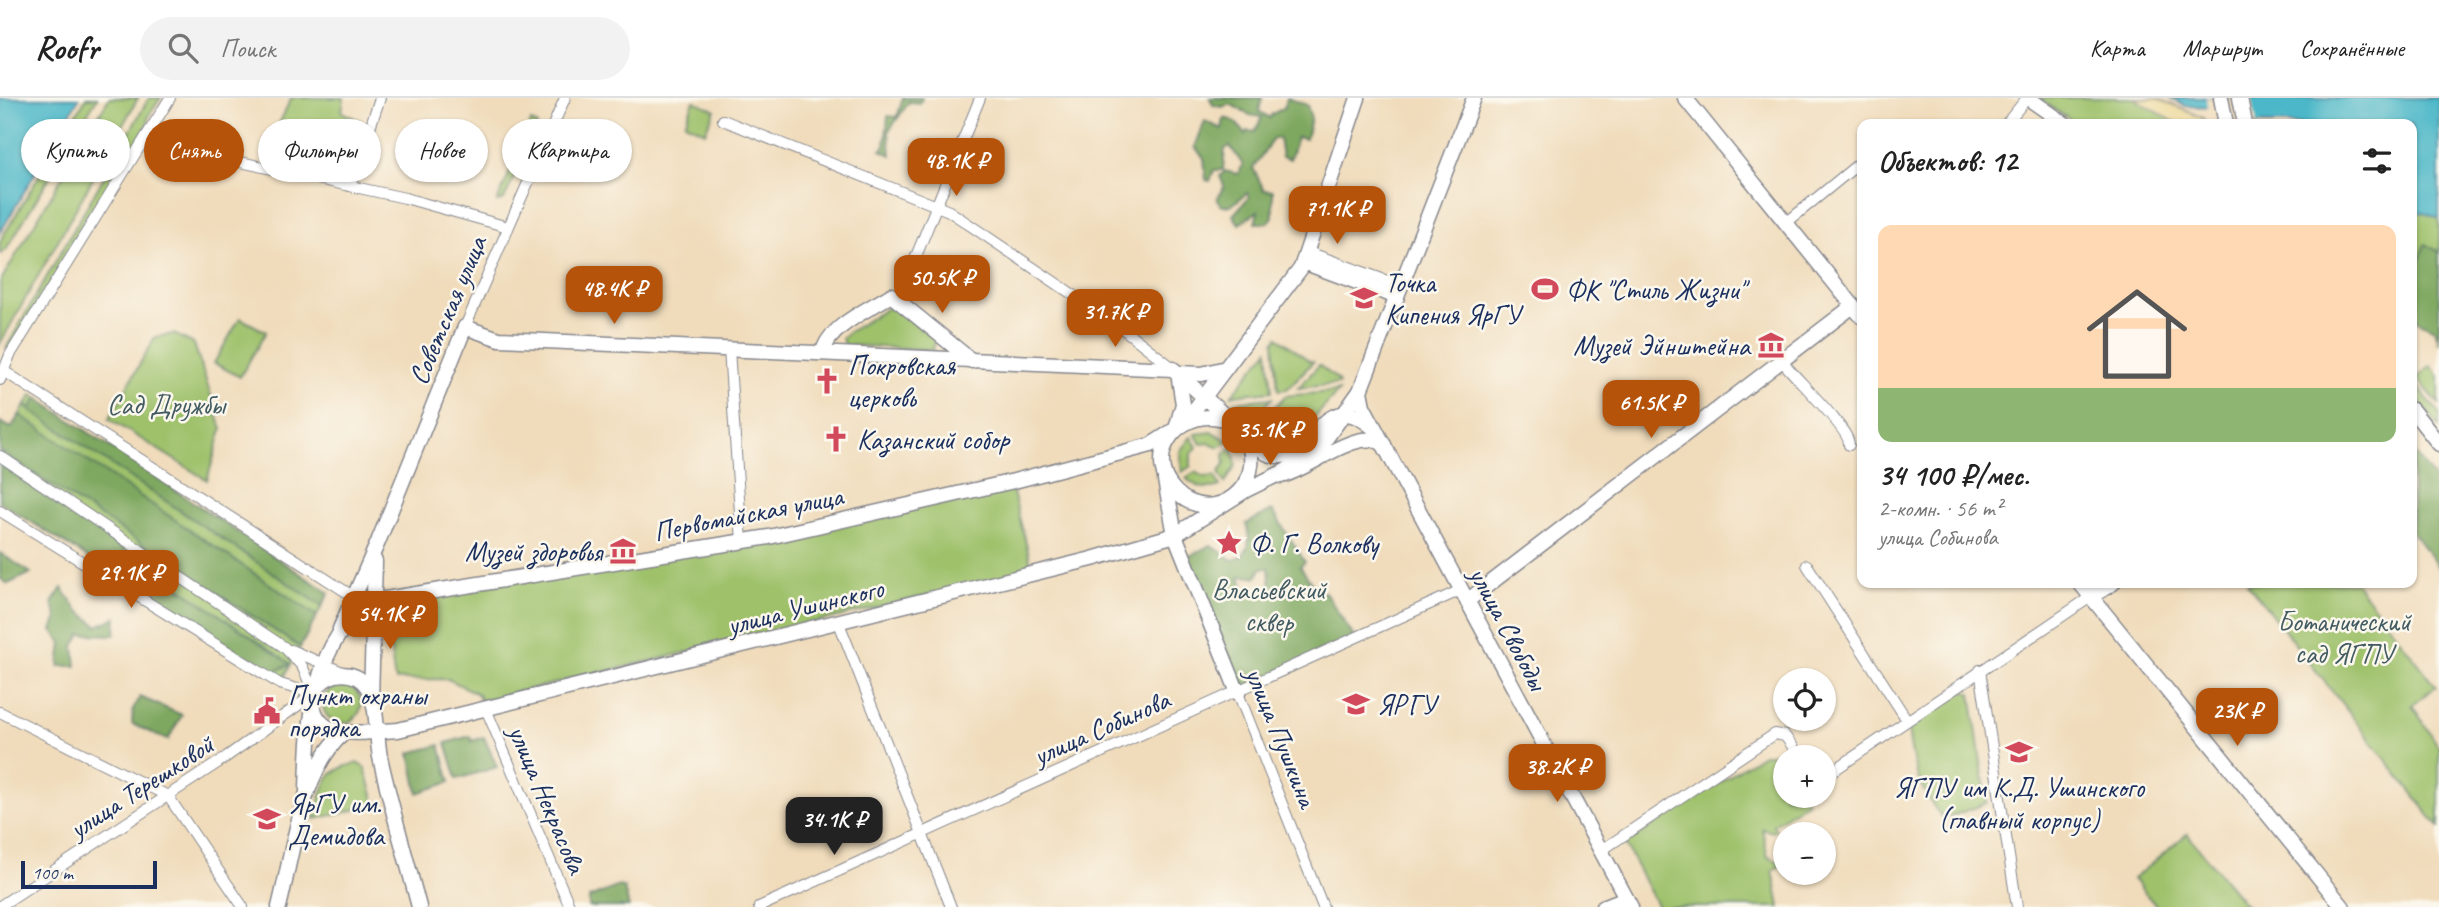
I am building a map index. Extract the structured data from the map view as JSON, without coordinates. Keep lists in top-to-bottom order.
{
  "streets": {
    "main road": [
      "Советская улица",
      "Первомайская улица",
      "улица Ушинского",
      "улица Свободы",
      "улица Собинова",
      "улица Пушкина"
    ],
    "street": ["улица Терешковой", "улица Некрасова"]
  },
  "crossings": [
    ["Советская улица", "Первомайская улица"],
    ["Советская улица", "улица Ушинского"],
    ["Советская улица", "улица Терешковой"],
    ["Первомайская улица", "улица Ушинского"],
    ["Первомайская улица", "улица Пушкина"],
    ["улица Ушинского", "улица Пушкина"],
    ["улица Ушинского", "улица Терешковой"],
    ["улица Ушинского", "улица Некрасова"],
    ["улица Свободы", "улица Собинова"],
    ["улица Собинова", "улица Пушкина"]
  ],
  "parks": ["Сад Дружбы", "Власьевский сквер", "Ботанический сад ЯГПУ"],
  "places": {
    "sports": ["ФК \"Стиль Жизни\""],
    "school or university": [
      "Точка Кипения ЯрГУ",
      "ЯРГУ",
      "ЯГПУ им К.Д. Ушинского (главный корпус)",
      "ЯрГУ им. Демидова"
    ],
    "museum": ["Музей Эйнштейна", "Музей здоровья"],
    "church": ["Покровская церковь", "Казанский собор"],
    "place": ["Ф. Г. Волкову"],
    "public building": ["Пункт охраны порядка"]
  },
  "scale_bar": "100 m",
  "page": {
    "header": "Roofr",
    "search": "Поиск",
    "nav": ["Карта", "Маршрут", "Сохранённые"],
    "chip": [
      "Купить",
      "Снять",
      "Фильтры",
      "Новое",
      "Квартира"
    ],
    "heading": "Объектов: 12",
    "price": [
      "48.1K ₽",
      "71.1K ₽",
      "50.5K ₽",
      "48.4K ₽",
      "31.7K ₽",
      "61.5K ₽",
      "35.1K ₽",
      "29.1K ₽",
      "54.1K ₽",
      "23K ₽",
      "38.2K ₽",
      "34.1K ₽"
    ],
    "list": [
      {
        "name": "34 100 ₽/мес.",
        "note": "2-комн. · 56 m² · улица Собинова"
      }
    ],
    "map_buttons": ["+", "−"],
    "scale": "100 m"
  }
}
